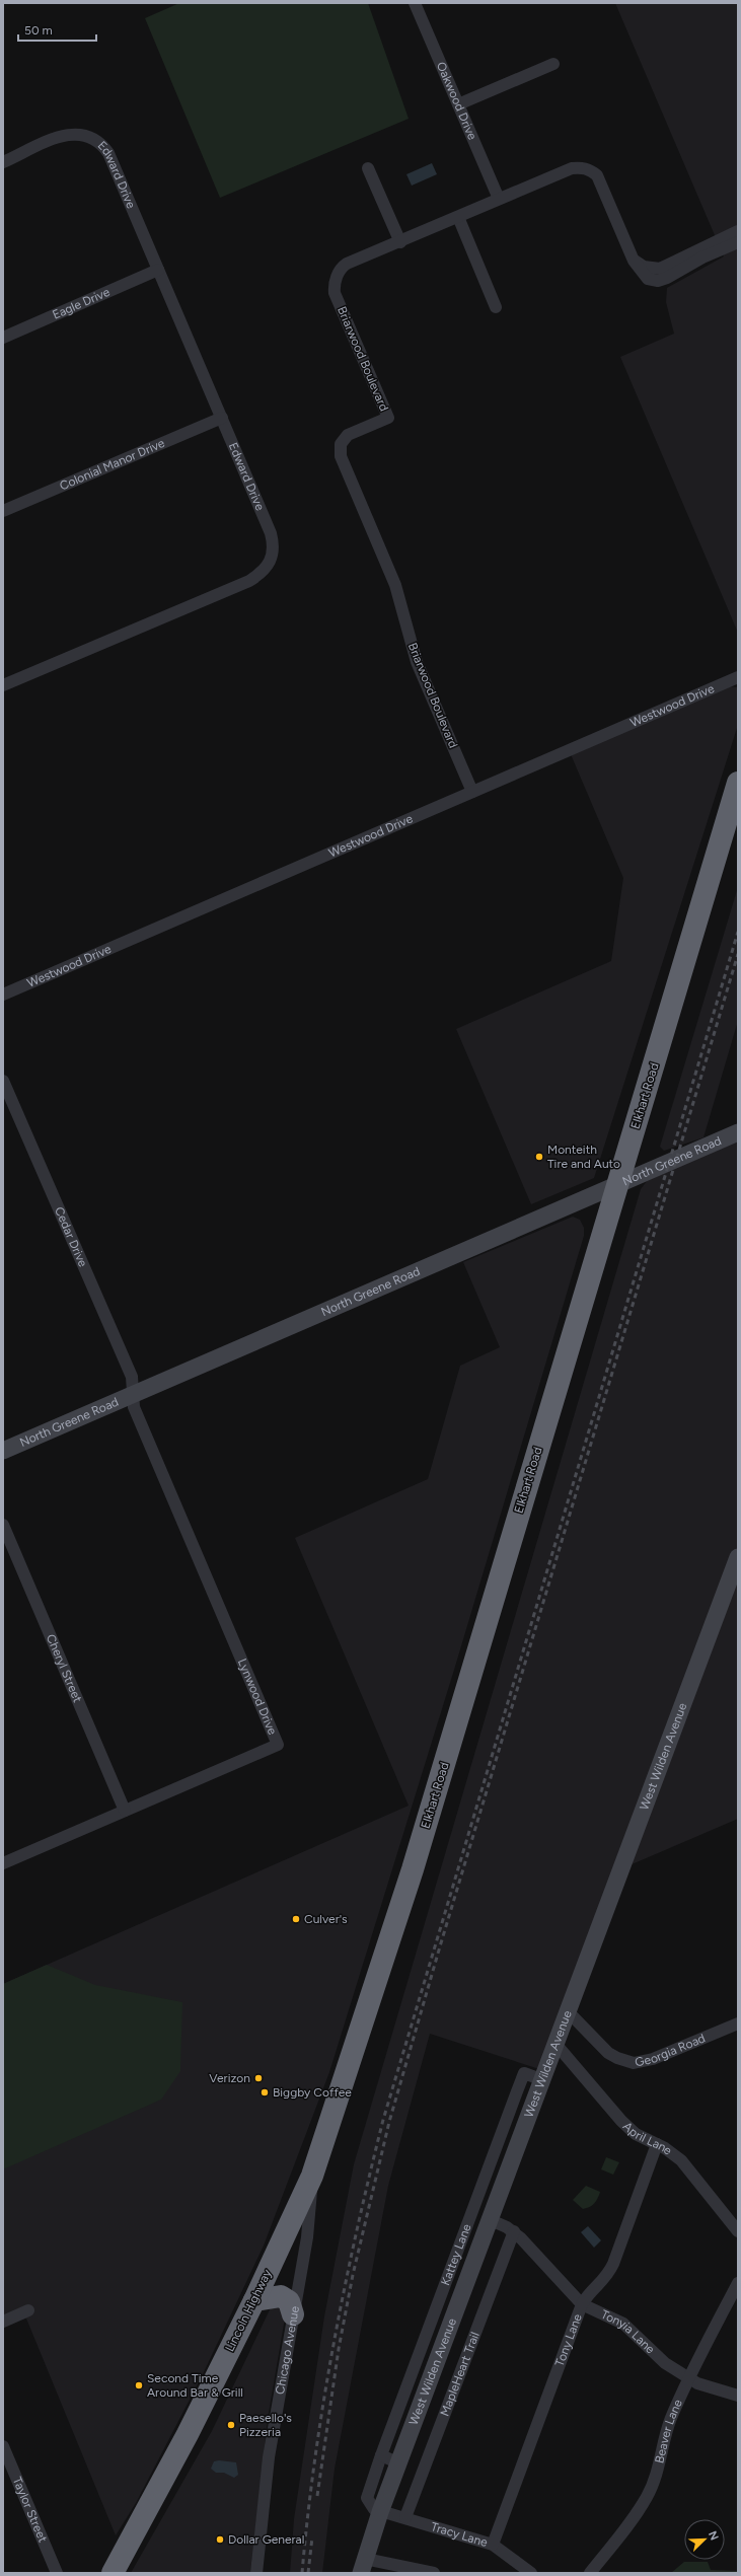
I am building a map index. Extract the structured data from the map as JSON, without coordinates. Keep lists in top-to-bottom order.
{
  "streets": {
    "highway": ["Elkhart Road", "Lincoln Highway"],
    "street": [
      "Oakwood Drive",
      "Edward Drive",
      "Eagle Drive",
      "Briarwood Boulevard",
      "Colonial Manor Drive",
      "Westwood Drive",
      "North Greene Road",
      "Cedar Drive",
      "Cheryl Street",
      "Lynwood Drive",
      "West Wilden Avenue",
      "Georgia Road",
      "April Lane",
      "Kattey Lane",
      "Tonyia Lane",
      "Tony Lane",
      "Chicago Avenue",
      "MapleHeart Trail",
      "Beaver Lane",
      "Taylor Street",
      "Tracy Lane"
    ]
  },
  "crossings": [
    ["Oakwood Drive", "Briarwood Boulevard"],
    ["Edward Drive", "Eagle Drive"],
    ["Edward Drive", "Colonial Manor Drive"],
    ["Briarwood Boulevard", "Westwood Drive"],
    ["Elkhart Road", "North Greene Road"],
    ["Elkhart Road", "Lincoln Highway"],
    ["Elkhart Road", "Chicago Avenue"],
    ["North Greene Road", "Cedar Drive"],
    ["North Greene Road", "Lynwood Drive"],
    ["Cedar Drive", "Lynwood Drive"],
    ["Cheryl Street", "Lynwood Drive"],
    ["West Wilden Avenue", "Georgia Road"],
    ["West Wilden Avenue", "April Lane"],
    ["West Wilden Avenue", "Kattey Lane"],
    ["West Wilden Avenue", "Tonyia Lane"],
    ["West Wilden Avenue", "Tracy Lane"],
    ["April Lane", "Tony Lane"],
    ["Kattey Lane", "Tracy Lane"],
    ["Lincoln Highway", "Chicago Avenue"],
    ["Tonyia Lane", "Tony Lane"],
    ["Tonyia Lane", "MapleHeart Trail"],
    ["Tonyia Lane", "Beaver Lane"],
    ["Tony Lane", "Tracy Lane"],
    ["MapleHeart Trail", "Tracy Lane"]
  ],
  "places": [
    "Monteith Tire and Auto",
    "Culver's",
    "Verizon",
    "Biggby Coffee",
    "Second Time Around Bar & Grill",
    "Paesello's Pizzeria",
    "Dollar General"
  ],
  "scale_bar": "50 m",
  "north": "top right"
}
